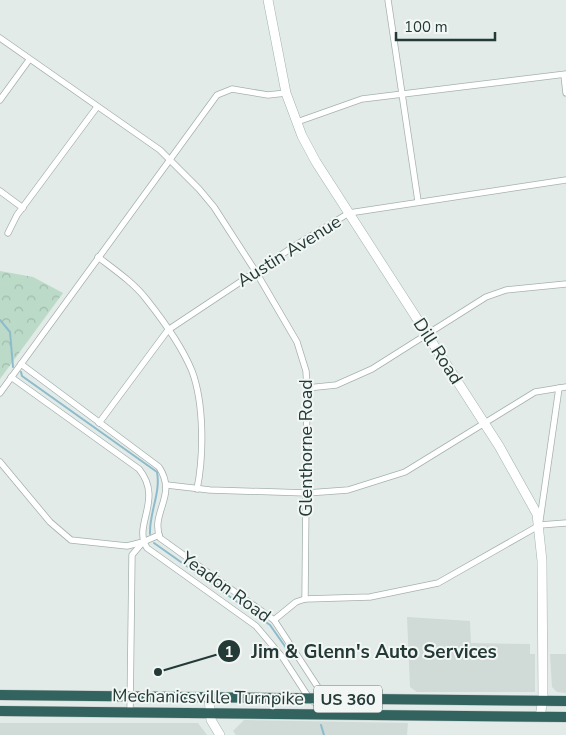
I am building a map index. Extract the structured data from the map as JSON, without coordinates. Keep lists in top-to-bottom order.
{
  "streets": {
    "highway": ["Mechanicsville Turnpike", "US 360"],
    "street": [
      "Austin Avenue",
      "Dill Road",
      "Glenthorne Road",
      "Yeadon Road"
    ]
  },
  "crossings": [
    ["Austin Avenue", "Dill Road"],
    ["Austin Avenue", "Glenthorne Road"],
    ["Dill Road", "Mechanicsville Turnpike"],
    ["Yeadon Road", "Mechanicsville Turnpike"]
  ],
  "places": ["Jim & Glenn's Auto Services"],
  "scale_bar": "100 m"
}
